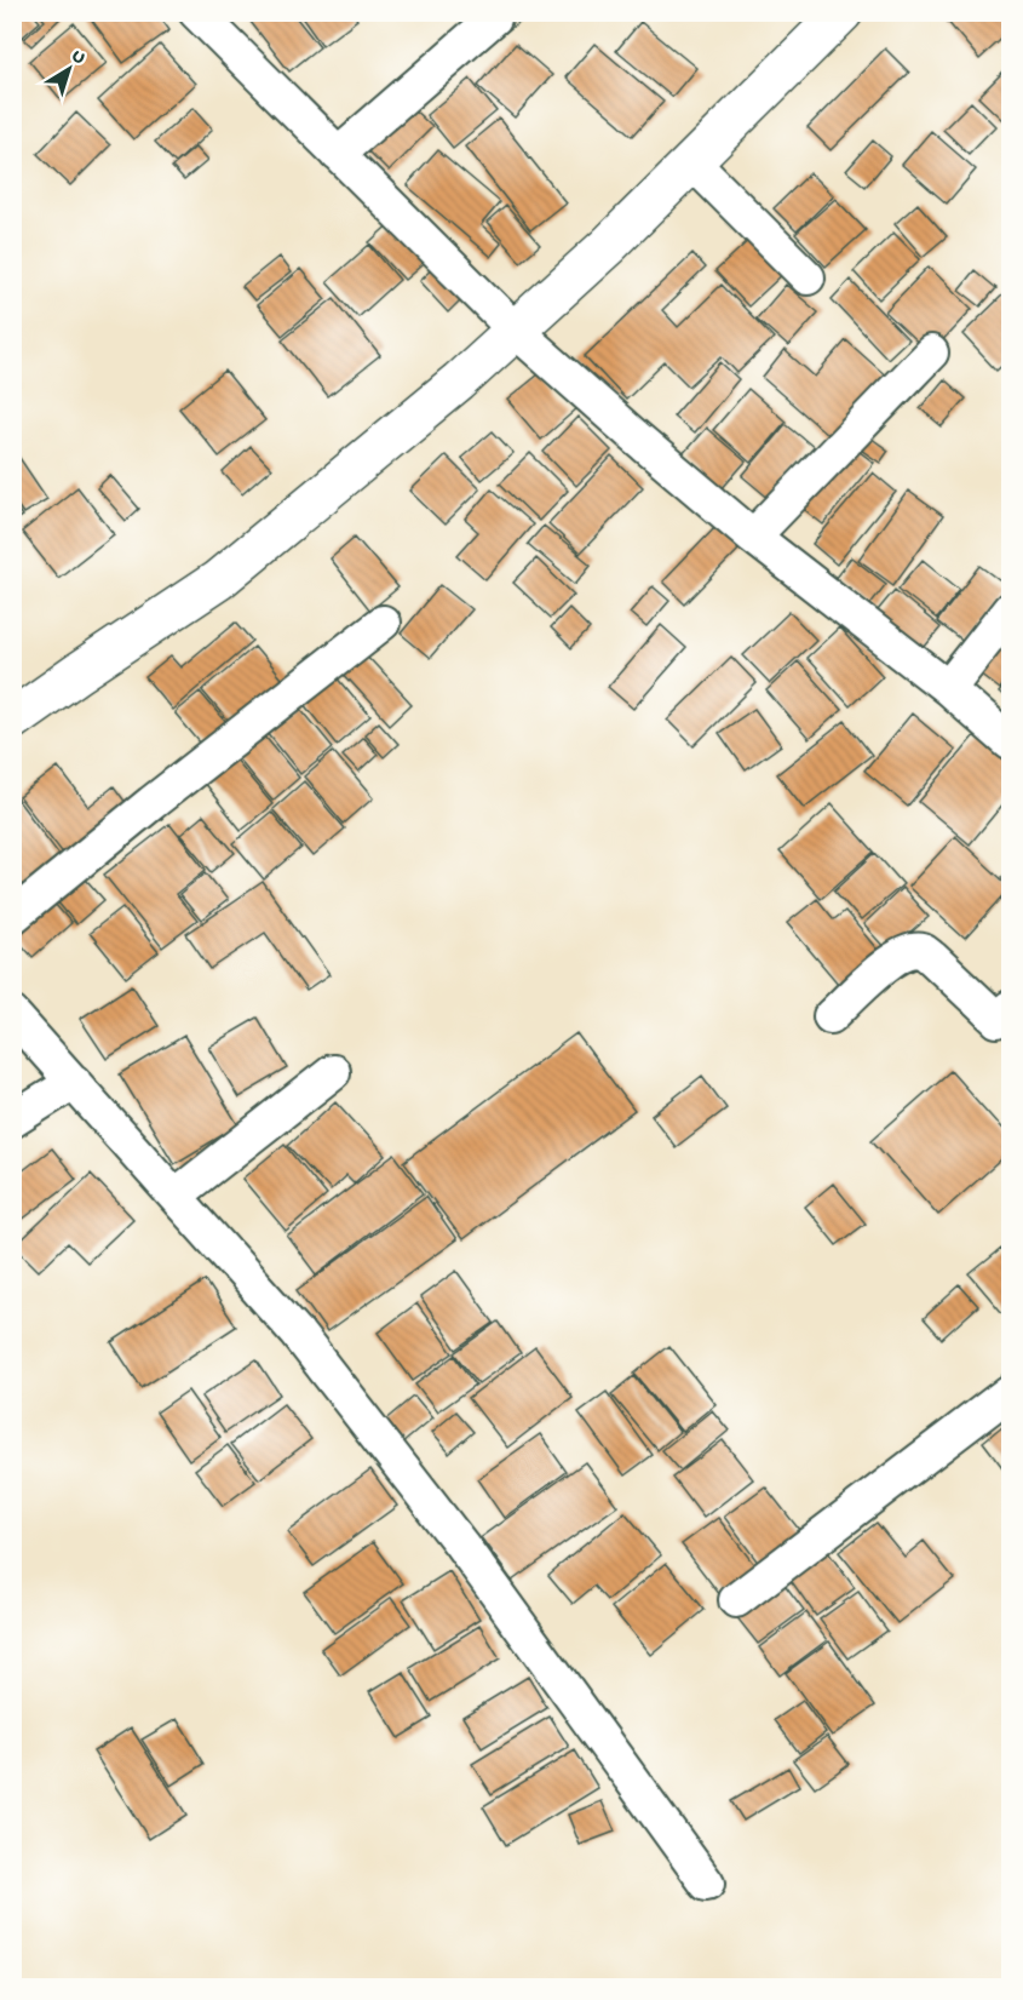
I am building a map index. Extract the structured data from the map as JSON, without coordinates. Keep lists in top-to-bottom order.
{
  "north": "top right"
}
